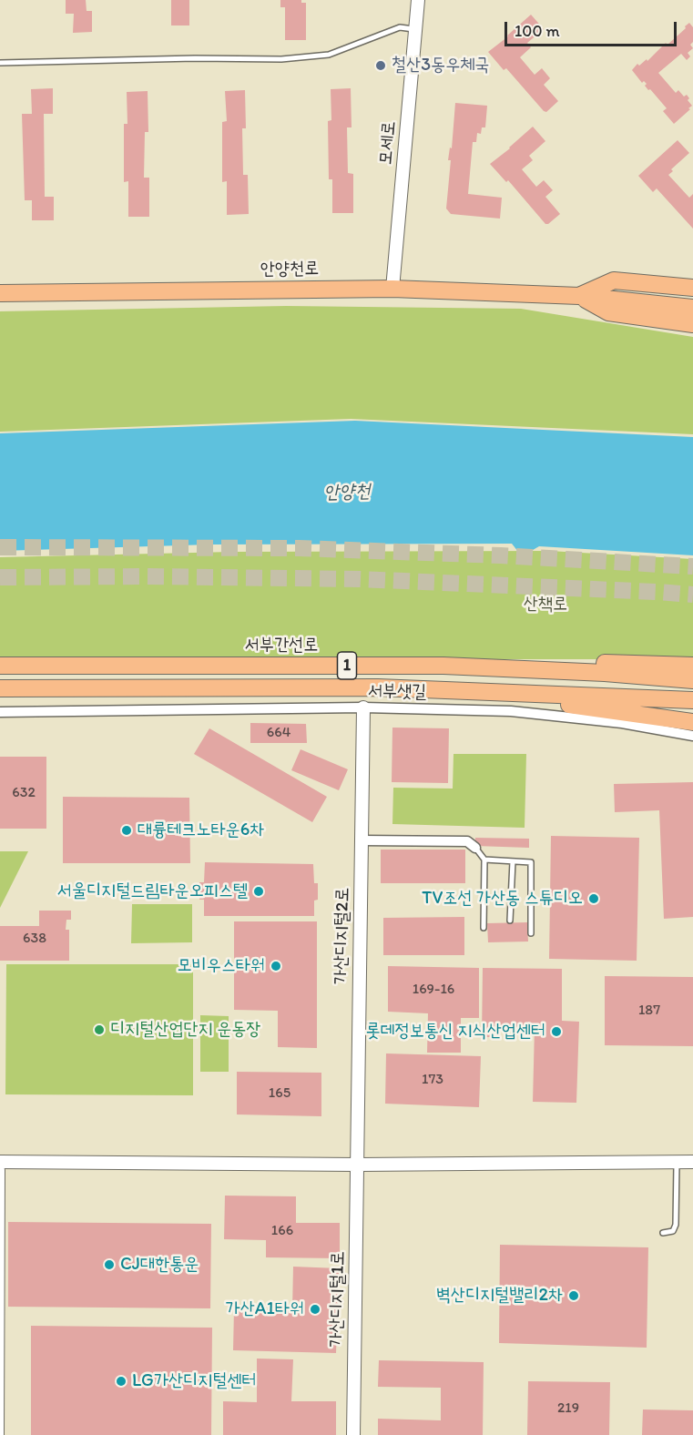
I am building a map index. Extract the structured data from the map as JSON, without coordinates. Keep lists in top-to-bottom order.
{
  "streets": {
    "main road": ["안양천로", "서부간선로", "1"],
    "street": [
      "모세로",
      "서부샛길",
      "가산디지털2로",
      "가산디지털1로"
    ]
  },
  "crossings": [
    ["모세로", "안양천로"],
    ["서부샛길", "가산디지털2로"],
    ["가산디지털2로", "가산디지털1로"]
  ],
  "water": ["안양천"],
  "parks": ["산책로"],
  "places": [
    "철산3동우체국",
    "대륭테크노타운6차",
    "서울디지털드림타운오피스텔",
    "TV조선 가산동 스튜디오",
    "모비우스타워",
    "디지털산업단지 운동장",
    "롯데정보통신 지식산업센터",
    "CJ대한통운",
    "벽산디지털밸리2차",
    "가산A1타워",
    "LG가산디지털센터"
  ],
  "house_numbers": [
    "664",
    "632",
    "638",
    "169-16",
    "187",
    "173",
    "165",
    "166",
    "219"
  ],
  "scale_bar": "100 m"
}
